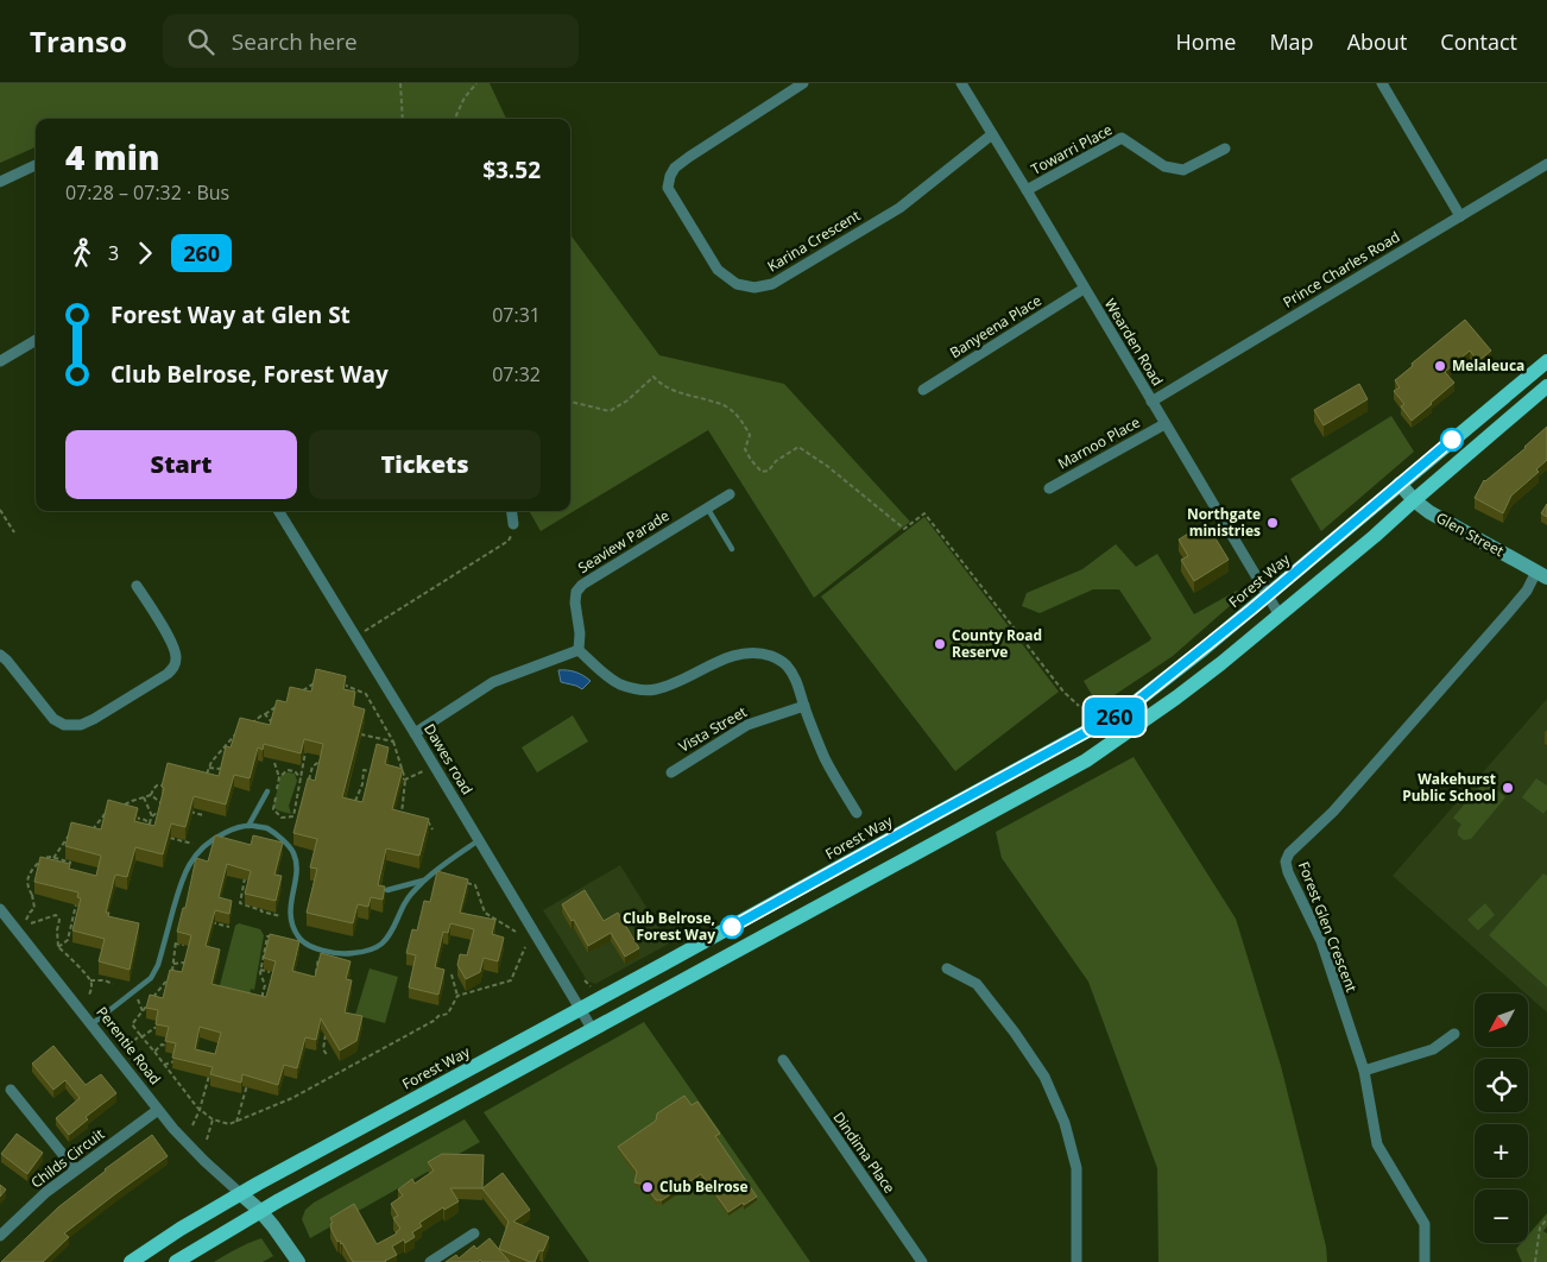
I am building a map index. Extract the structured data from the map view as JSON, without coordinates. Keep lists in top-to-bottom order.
{
  "streets": {
    "main road": ["Forest Way"],
    "street": [
      "Towarri Place",
      "Karina Crescent",
      "Prince Charles Road",
      "Banyeena Place",
      "Wearden Road",
      "Marnoo Place",
      "Glen Street",
      "Seaview Parade",
      "Vista Street",
      "Dawes road",
      "Forest Glen Crescent",
      "Perentie Road",
      "Dindima Place",
      "Childs Circuit"
    ]
  },
  "crossings": [
    ["Towarri Place", "Wearden Road"],
    ["Karina Crescent", "Wearden Road"],
    ["Prince Charles Road", "Wearden Road"],
    ["Banyeena Place", "Wearden Road"],
    ["Wearden Road", "Marnoo Place"],
    ["Wearden Road", "Forest Way"],
    ["Glen Street", "Forest Way"],
    ["Glen Street", "Forest Glen Crescent"],
    ["Forest Way", "Dawes road"],
    ["Forest Way", "Perentie Road"],
    ["Perentie Road", "Childs Circuit"]
  ],
  "places": [
    "Melaleuca",
    "Northgate ministries",
    "County Road Reserve",
    "Wakehurst Public School",
    "Club Belrose, Forest Way",
    "Club Belrose"
  ],
  "lines": ["bus line 260"],
  "north": "bottom left",
  "page": {
    "header": "Transo",
    "search": "Search here",
    "nav": [
      "Home",
      "Map",
      "About",
      "Contact"
    ],
    "on_map": "260",
    "heading": ["4 min", "07:28 – 07:32 · Bus", "$3.52"],
    "legs": ["3", "260"],
    "list": [
      {
        "name": "Forest Way at Glen St",
        "value": "07:31"
      },
      {
        "name": "Club Belrose, Forest Way",
        "value": "07:32"
      }
    ],
    "buttons": ["Start", "Tickets"],
    "map_buttons": ["+", "−"]
  }
}
